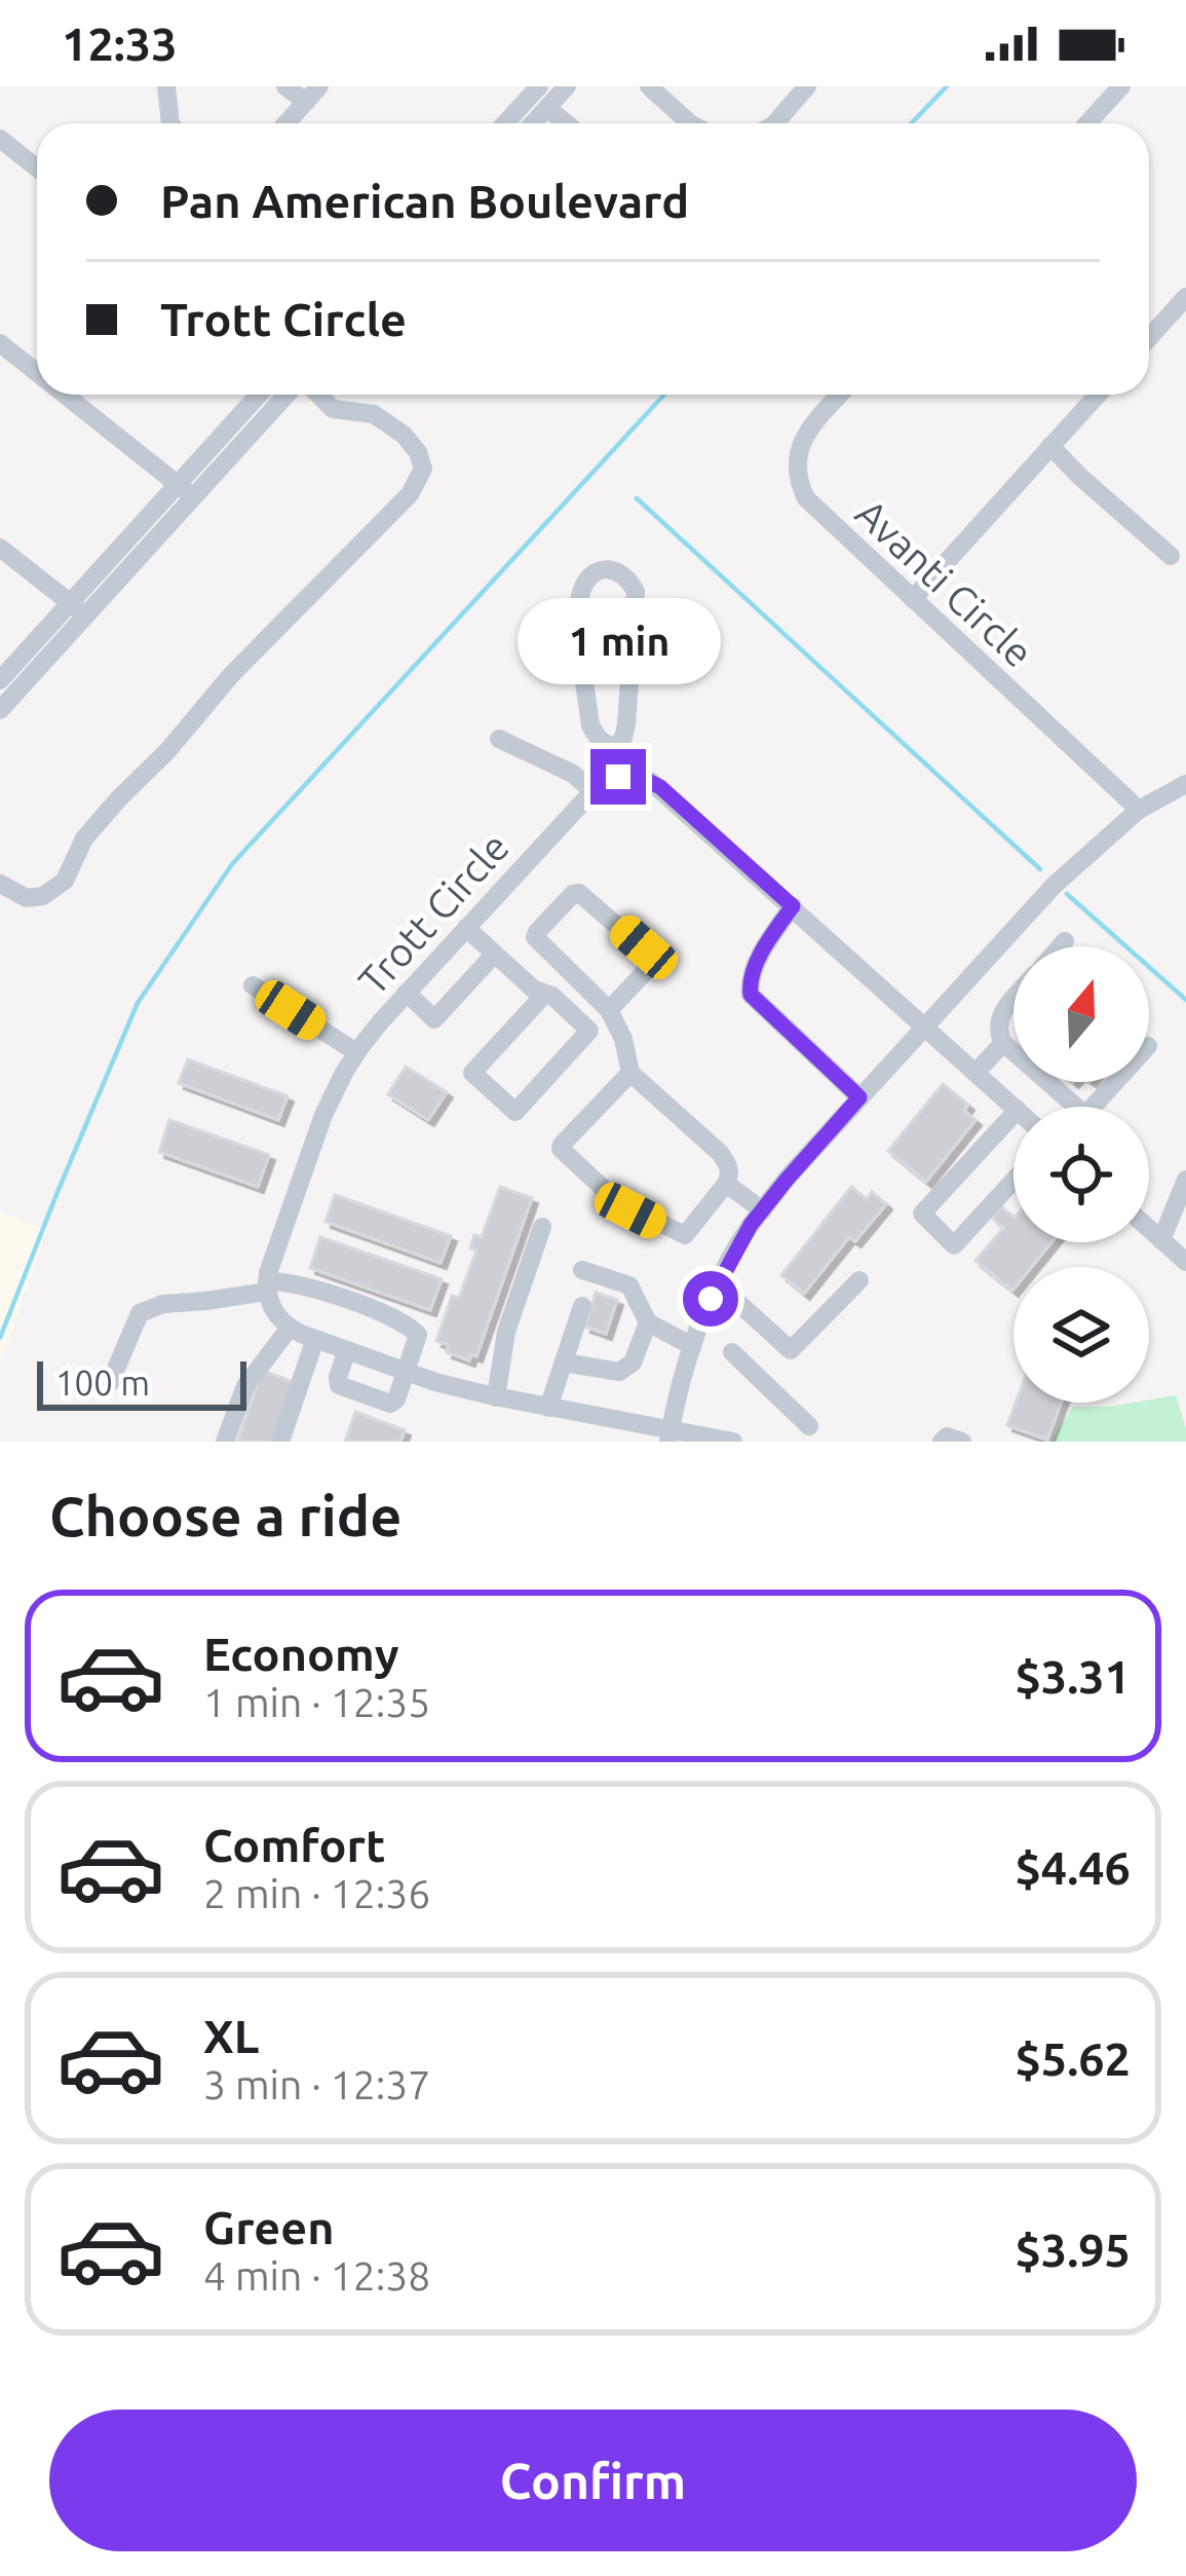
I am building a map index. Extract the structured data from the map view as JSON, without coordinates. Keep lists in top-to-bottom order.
{
  "streets": {
    "street": ["Avanti Circle", "Trott Circle"]
  },
  "scale_bar": "100 m",
  "north": "top",
  "page": {
    "status": "12:33",
    "banner": ["Pan American Boulevard", "Trott Circle"],
    "bubble": "1 min",
    "scale": "100 m",
    "heading": "Choose a ride",
    "list": [
      {
        "name": "Economy",
        "note": "1 min · 12:35",
        "value": "$3.31"
      },
      {
        "name": "Comfort",
        "note": "2 min · 12:36",
        "value": "$4.46"
      },
      {
        "name": "XL",
        "note": "3 min · 12:37",
        "value": "$5.62"
      },
      {
        "name": "Green",
        "note": "4 min · 12:38",
        "value": "$3.95"
      }
    ],
    "buttons": "Confirm"
  }
}
